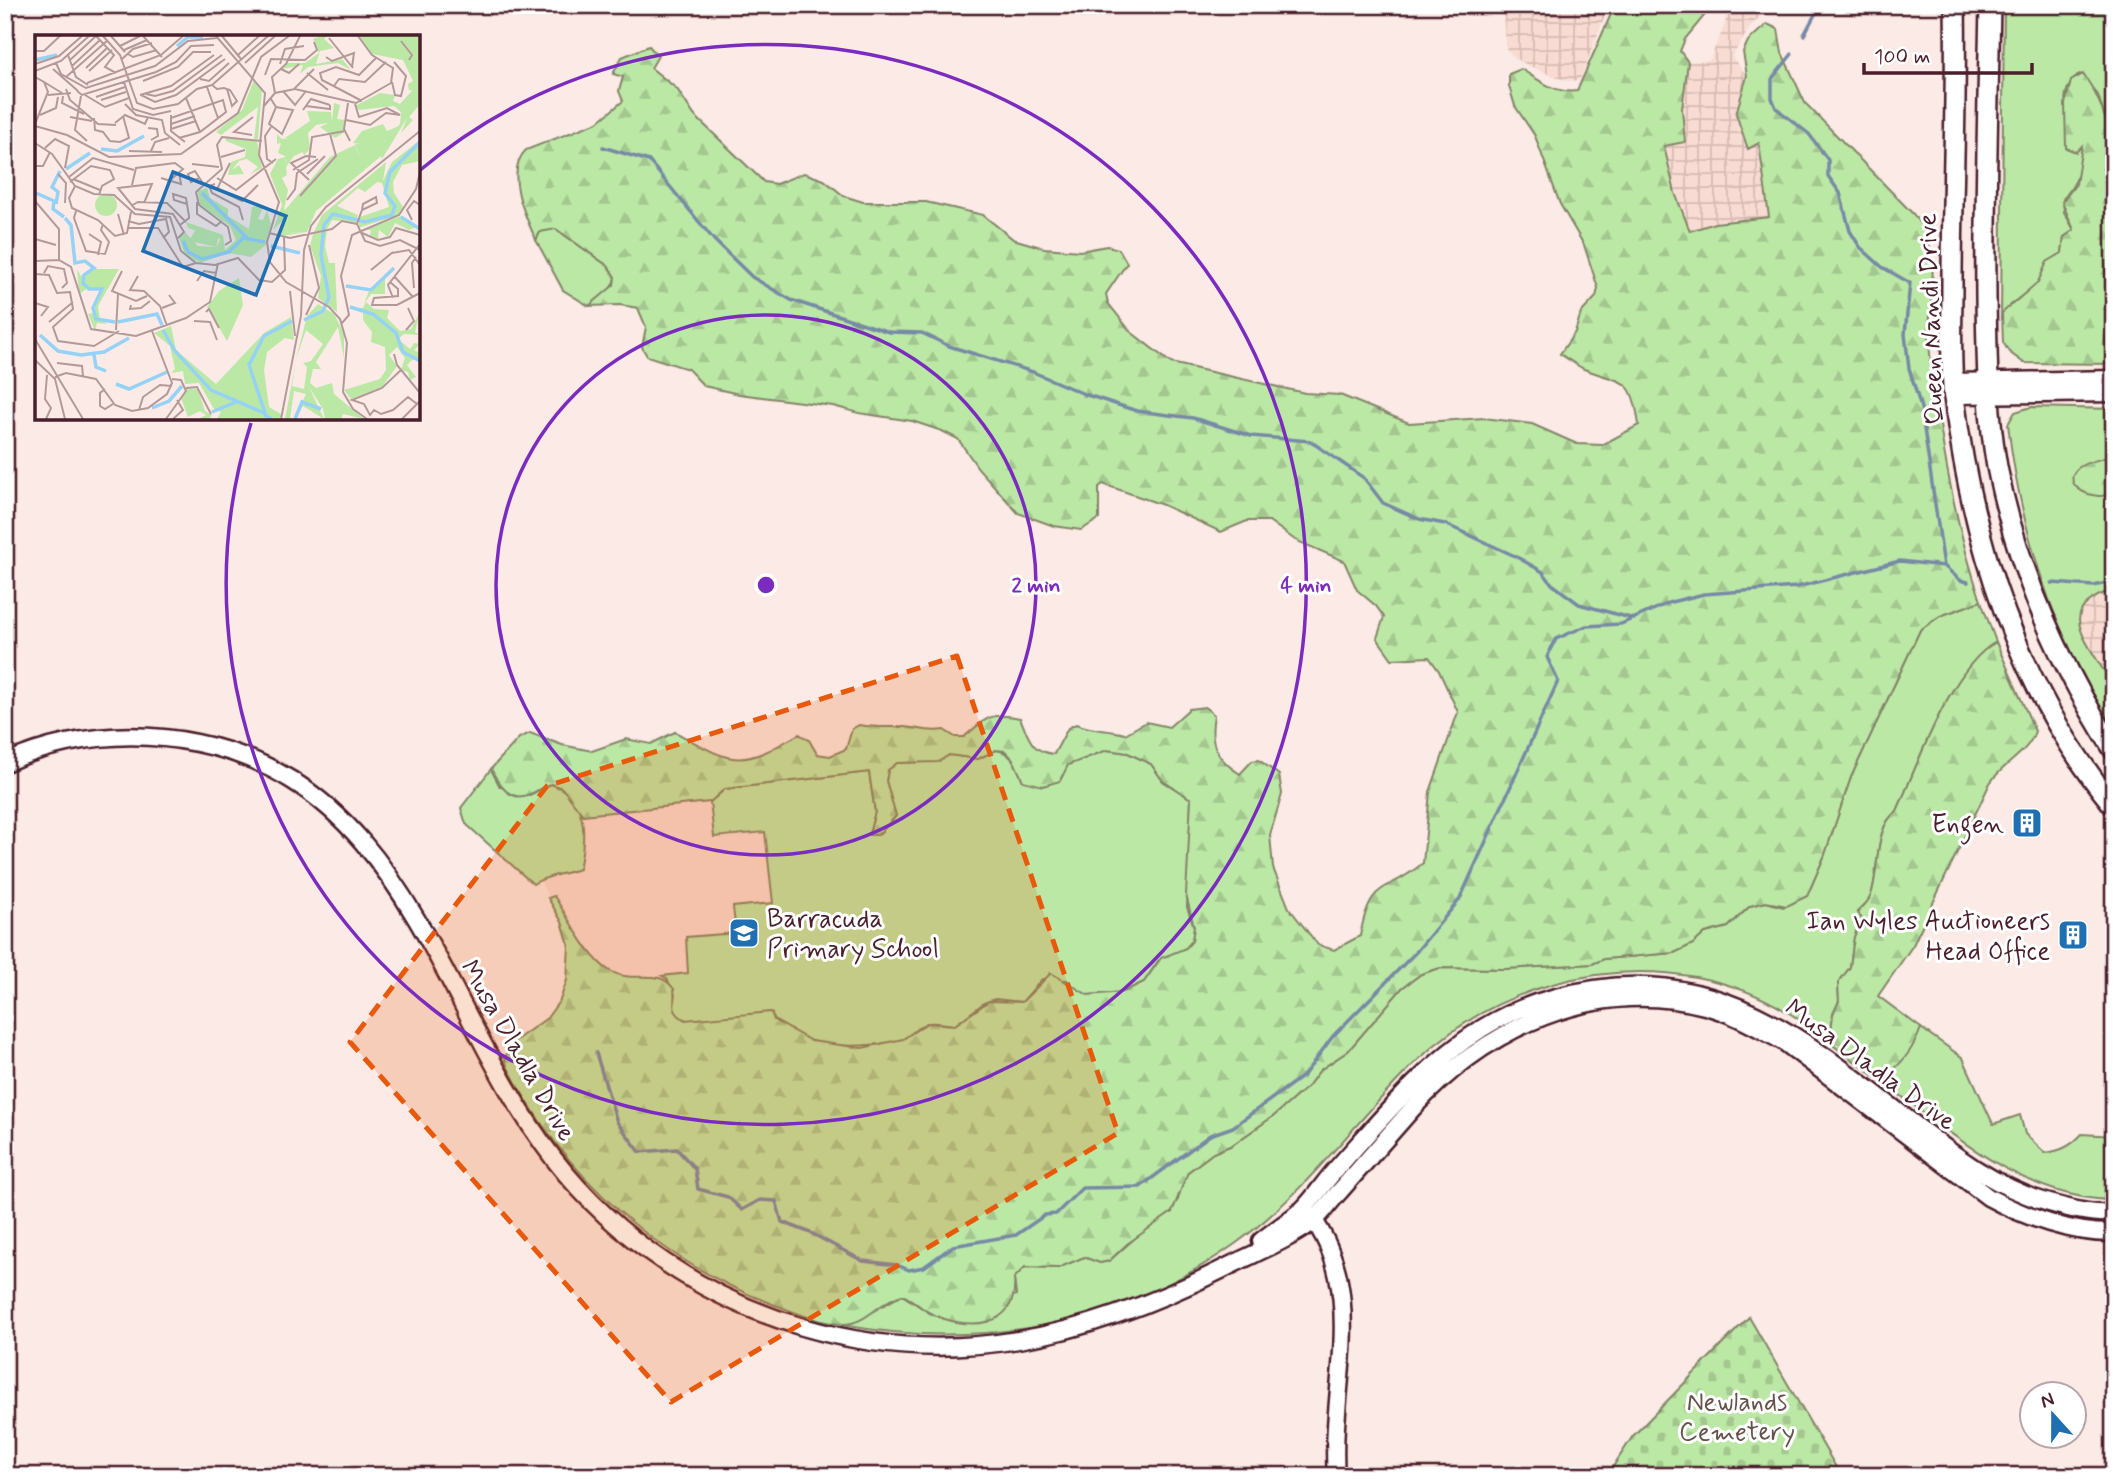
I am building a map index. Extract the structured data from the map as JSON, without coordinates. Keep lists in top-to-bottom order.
{
  "streets": {
    "main road": ["Queen Nandi Drive"],
    "street": ["Musa Dladla Drive"]
  },
  "parks": ["Newlands Cemetery"],
  "places": {
    "building": ["Engen", "Ian Wyles Auctioneers Head Office"],
    "school or university": ["Barracuda Primary School"]
  },
  "scale_bar": "100 m",
  "north": "top",
  "rings": ["2 min", "4 min"]
}
